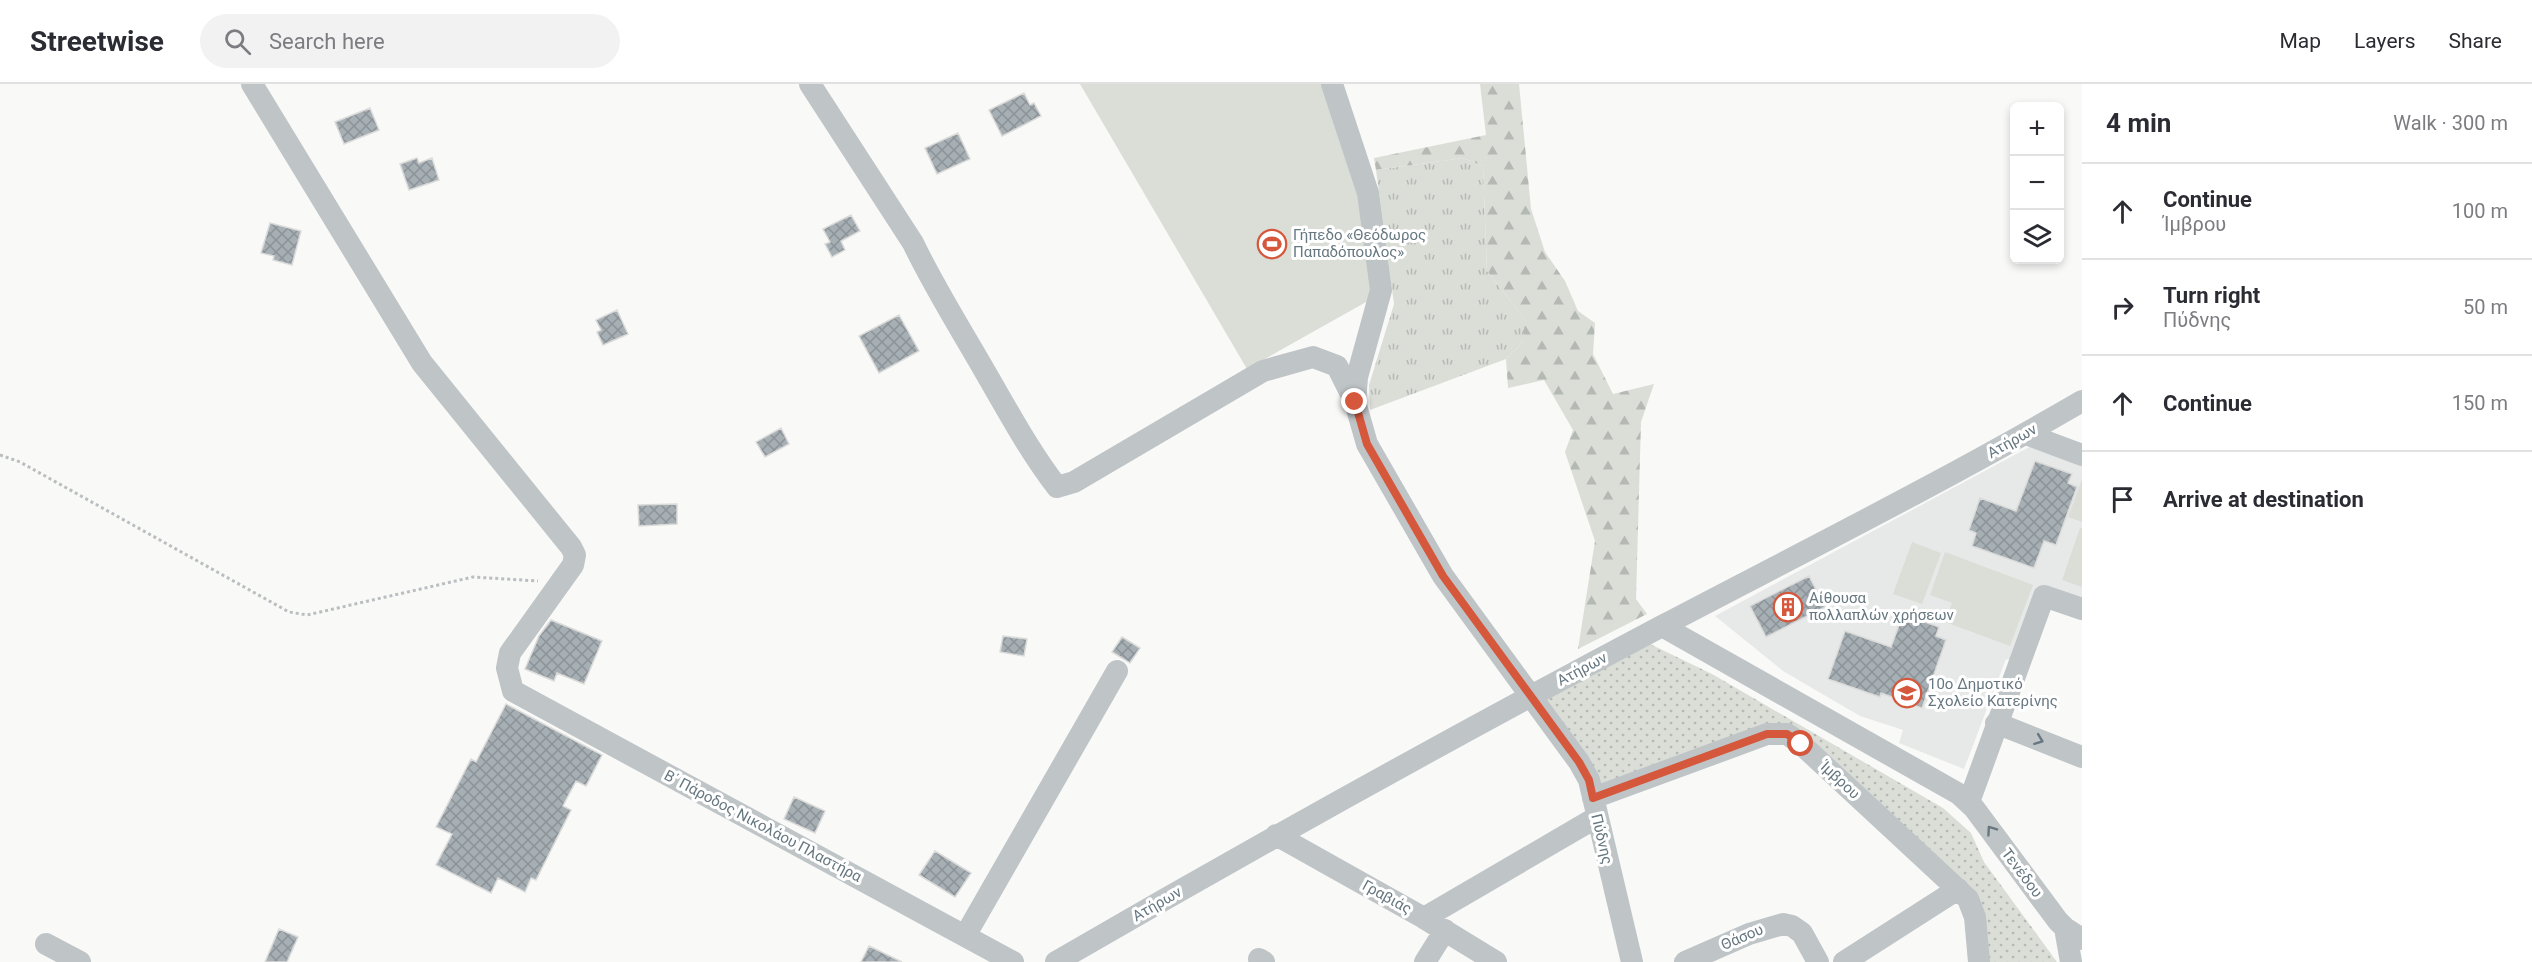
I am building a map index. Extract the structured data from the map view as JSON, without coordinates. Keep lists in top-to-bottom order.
{
  "streets": {
    "street": [
      "Ατήρων",
      "Ίμβρου",
      "Β΄ Πάροδος Νικολάου Πλαστήρα",
      "Πύδνης",
      "Τενέδου",
      "Γραβιάς",
      "Θάσου"
    ]
  },
  "crossings": [
    ["Ατήρων", "Πύδνης"],
    ["Ατήρων", "Τενέδου"],
    ["Ατήρων", "Γραβιάς"],
    ["Ίμβρου", "Πύδνης"],
    ["Ίμβρου", "Γραβιάς"]
  ],
  "places": {
    "sports": ["Γήπεδο «Θεόδωρος Παπαδόπουλος»"],
    "building": ["Αίθουσα πολλαπλών χρήσεων"],
    "school or university": ["10ο Δημοτικό Σχολείο Κατερίνης"]
  },
  "page": {
    "header": "Streetwise",
    "search": "Search here",
    "nav": ["Map", "Layers", "Share"],
    "heading": ["4 min", "Walk · 300 m"],
    "map_buttons": ["+", "−"],
    "list": [
      ["Continue", "Ίμβρου", "100 m"],
      ["Turn right", "Πύδνης", "50 m"],
      ["Continue", "150 m"],
      "Arrive at destination"
    ]
  }
}
